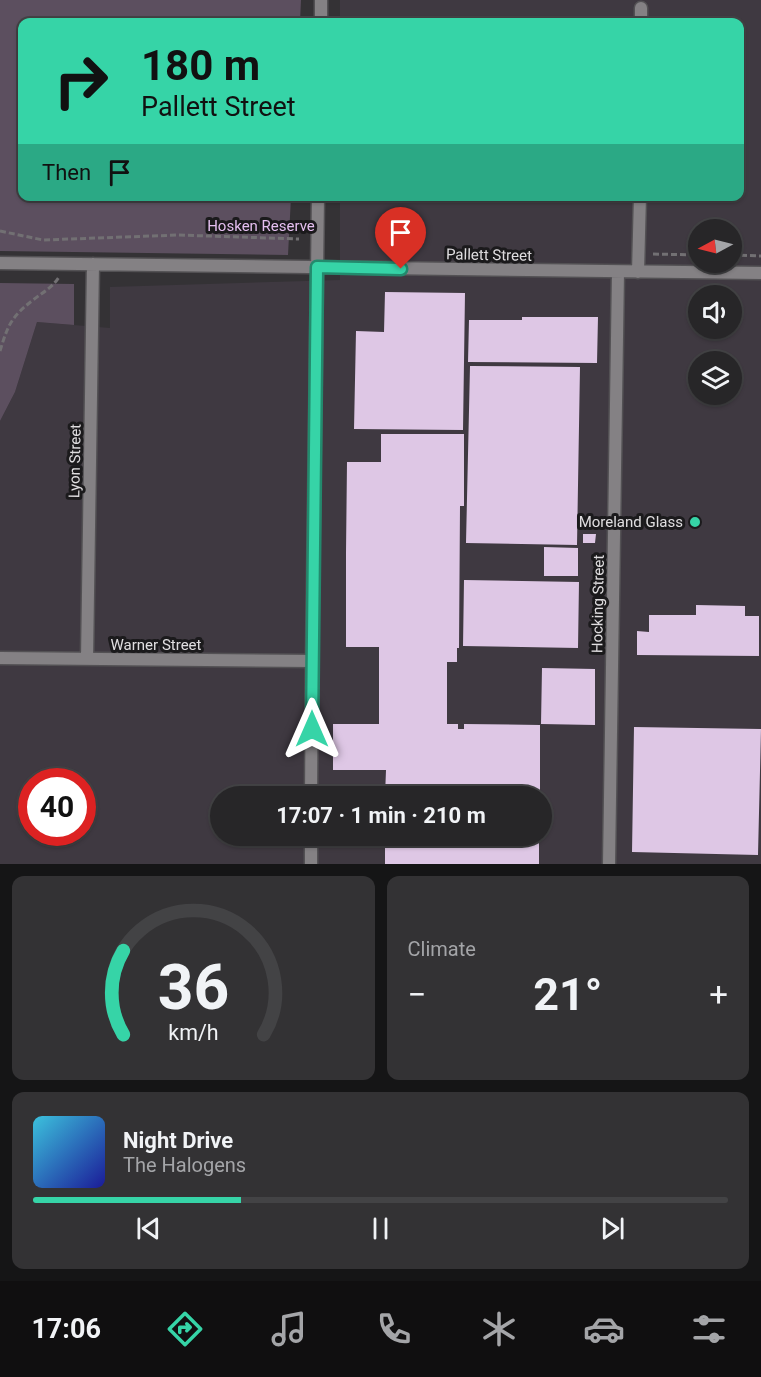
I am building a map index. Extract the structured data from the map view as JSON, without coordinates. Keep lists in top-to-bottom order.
{
  "streets": {
    "street": [
      "Pallett Street",
      "Lyon Street",
      "Hocking Street",
      "Warner Street"
    ]
  },
  "crossings": [
    ["Pallett Street", "Lyon Street"],
    ["Pallett Street", "Hocking Street"],
    ["Lyon Street", "Warner Street"]
  ],
  "parks": ["Hosken Reserve"],
  "places": ["Moreland Glass"],
  "north": "left",
  "page": {
    "turn": ["180 m", "Pallett Street"],
    "then": "Then",
    "limit": "40",
    "trip": "17:07 · 1 min · 210 m",
    "tile": "Climate",
    "heat": ["−", "21°", "+"],
    "song": ["Night Drive", "The Halogens"],
    "tabs": "17:06",
    "gauge": ["36", "km/h"]
  }
}
